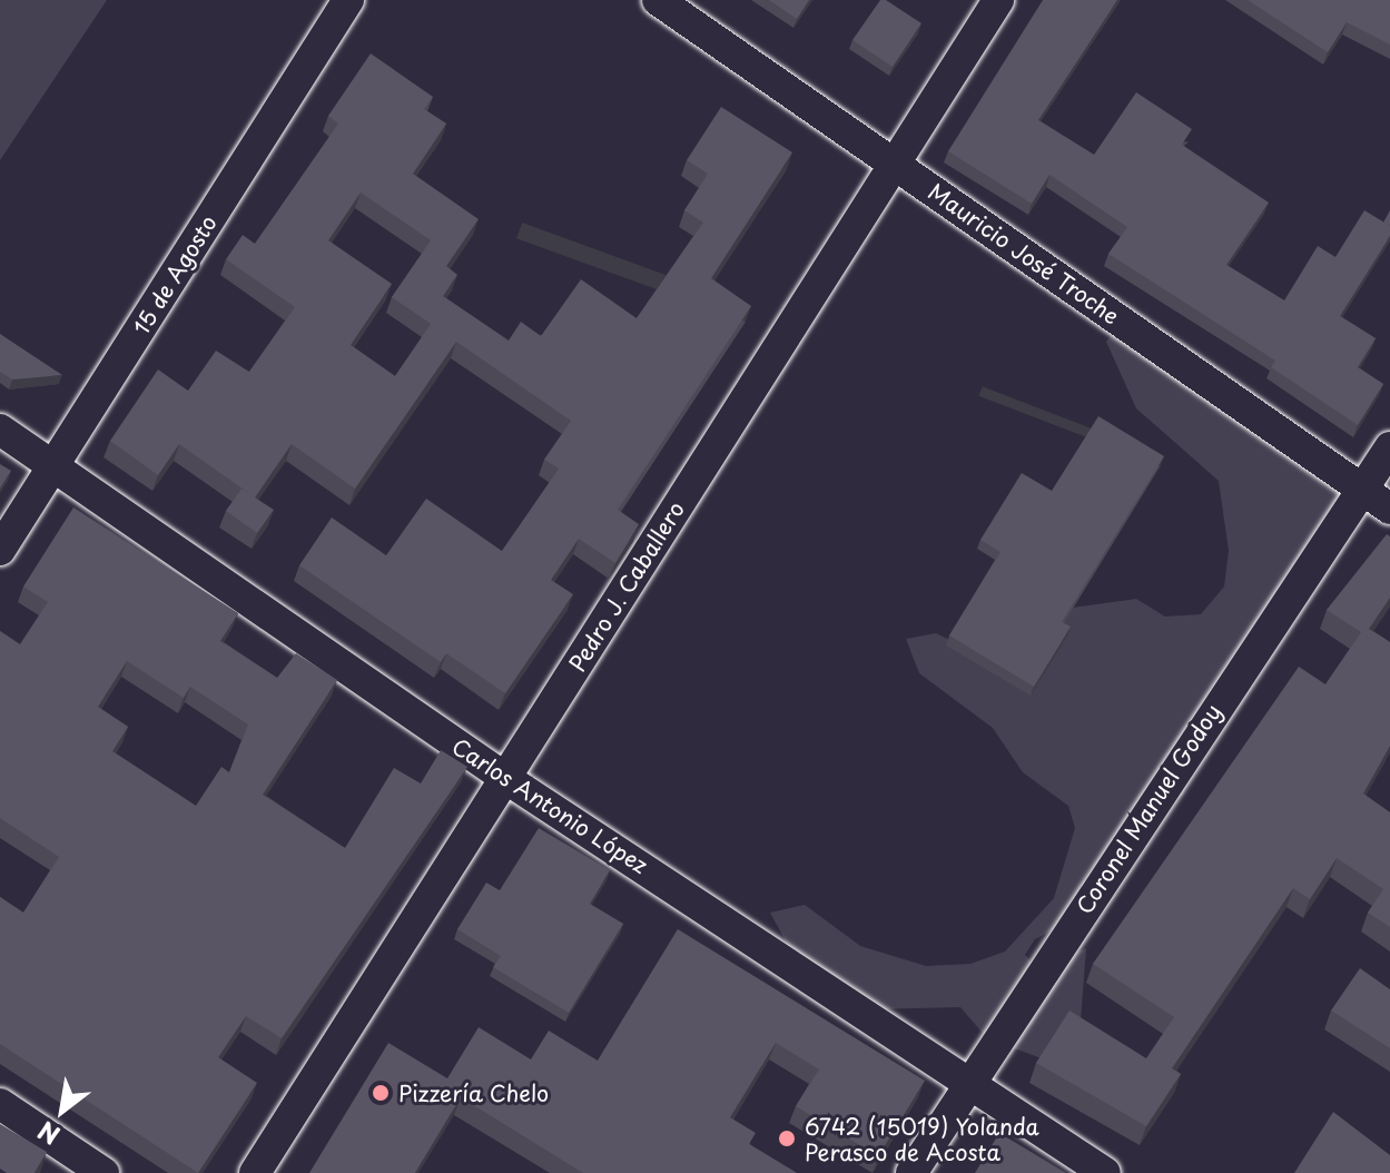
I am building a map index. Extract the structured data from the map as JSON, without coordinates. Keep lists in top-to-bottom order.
{
  "streets": {
    "street": [
      "Mauricio José Troche",
      "15 de Agosto",
      "Pedro J. Caballero",
      "Carlos Antonio López",
      "Coronel Manuel Godoy"
    ]
  },
  "crossings": [
    ["Mauricio José Troche", "Pedro J. Caballero"],
    ["Mauricio José Troche", "Coronel Manuel Godoy"],
    ["15 de Agosto", "Carlos Antonio López"],
    ["Pedro J. Caballero", "Carlos Antonio López"],
    ["Carlos Antonio López", "Coronel Manuel Godoy"]
  ],
  "places": ["Pizzería Chelo", "6742 (15019) Yolanda Perasco de Acosta"],
  "north": "bottom left"
}
